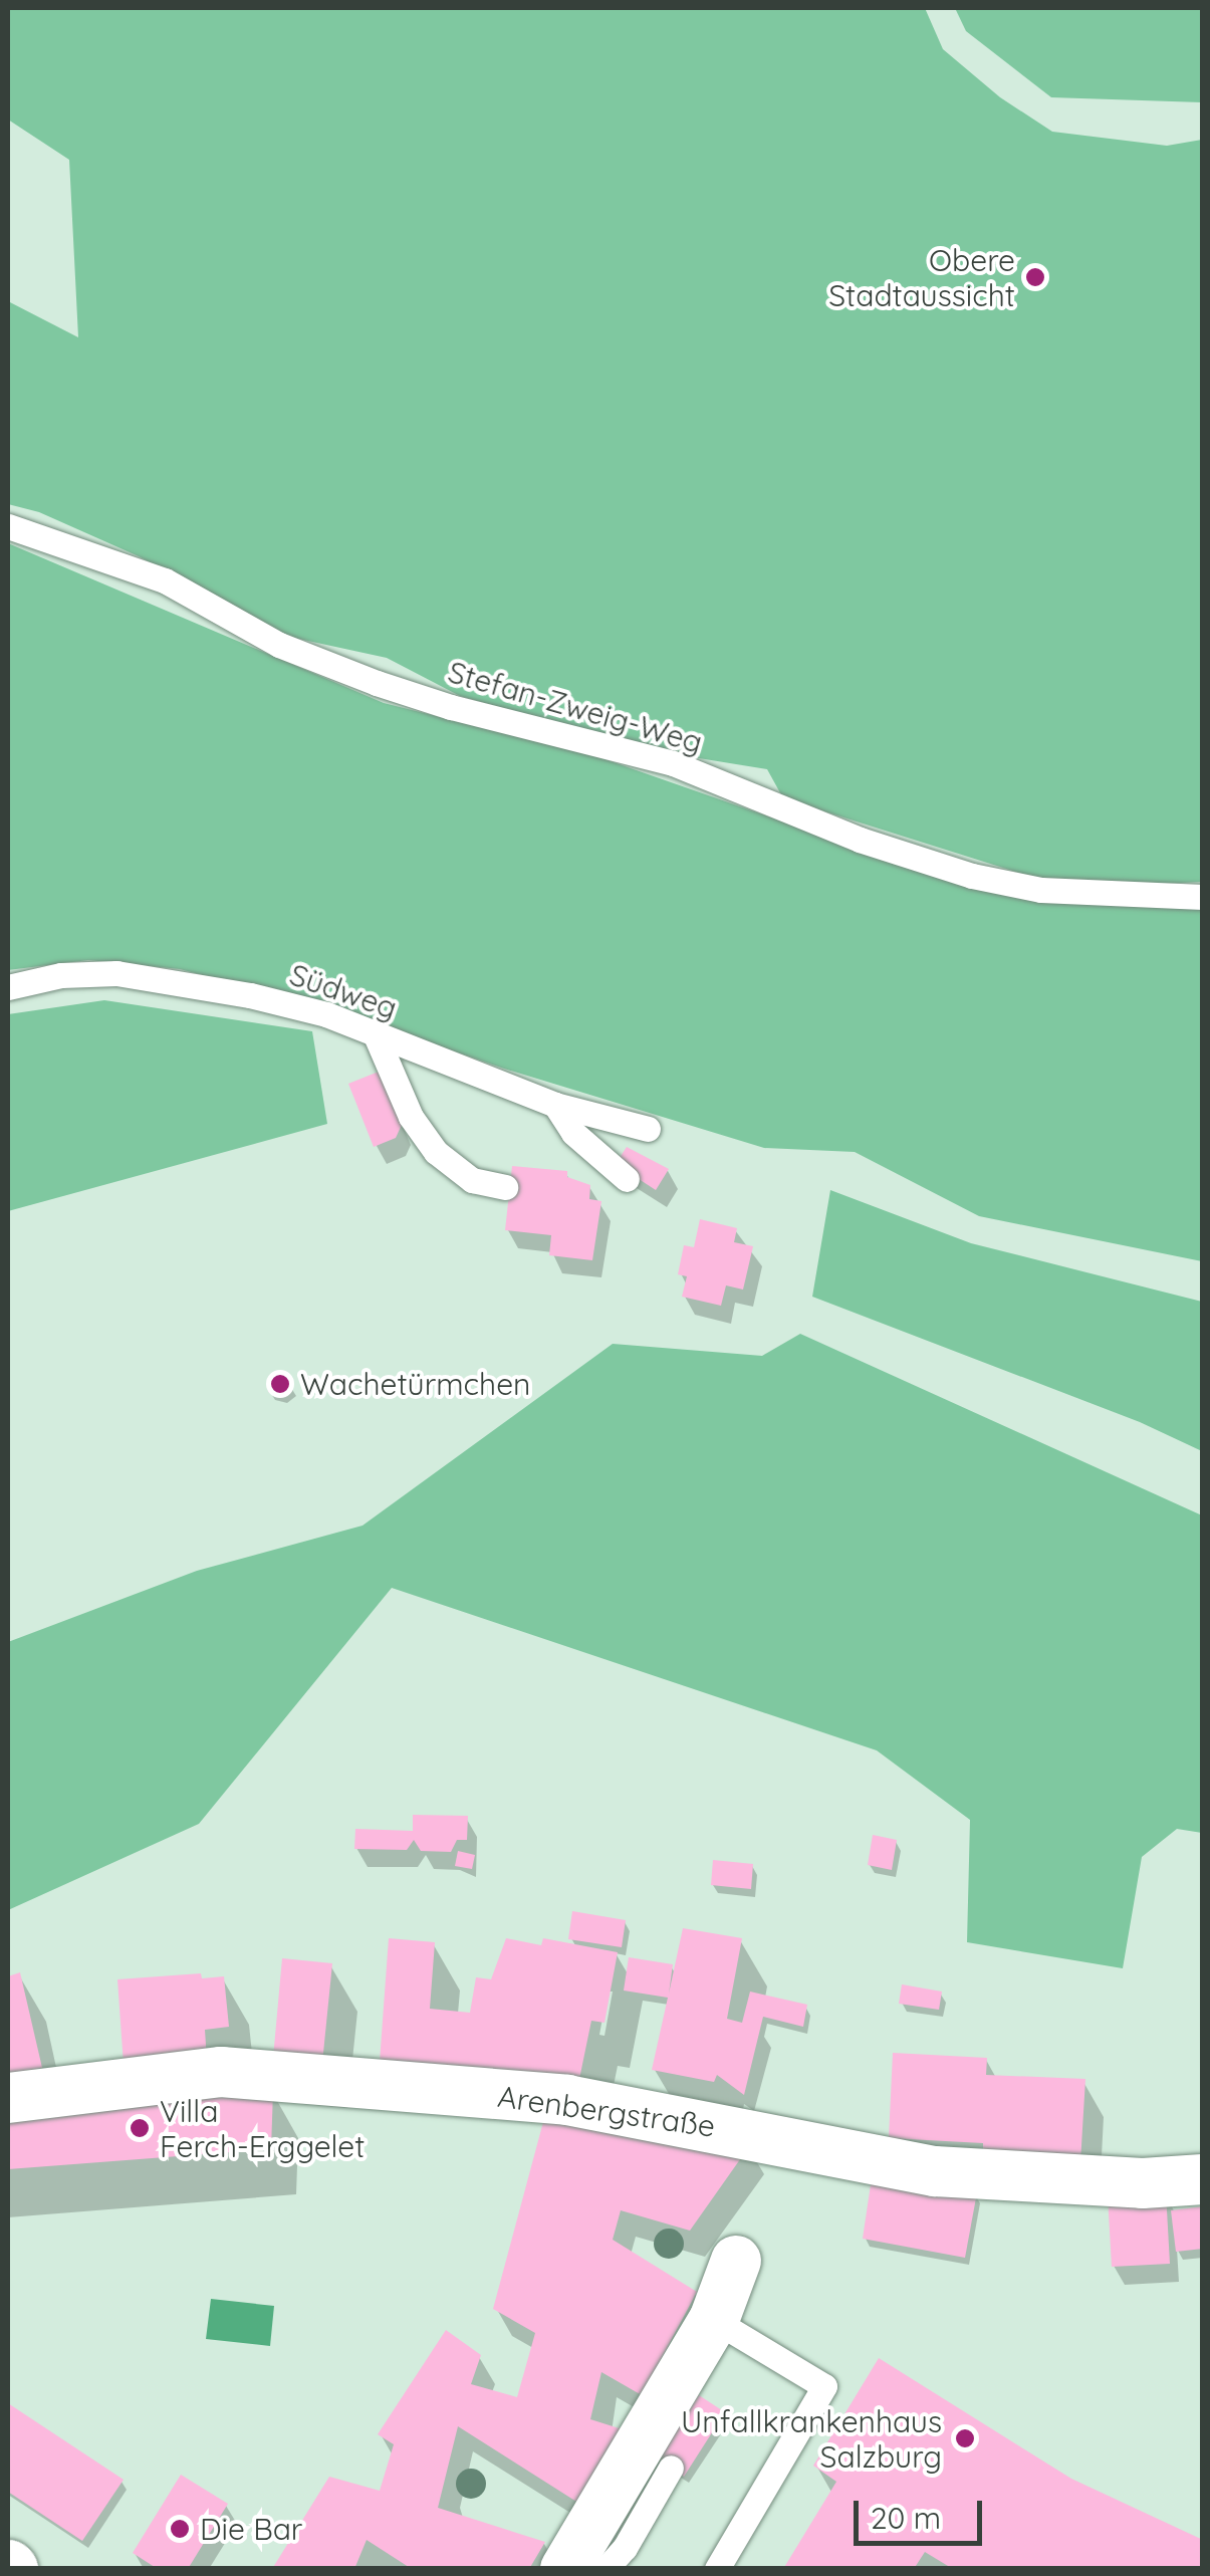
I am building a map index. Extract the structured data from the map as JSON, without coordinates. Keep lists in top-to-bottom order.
{
  "streets": {
    "street": ["Arenbergstraße"],
    "lane": ["Stefan-Zweig-Weg", "Südweg"]
  },
  "places": [
    "Obere Stadtaussicht",
    "Wachetürmchen",
    "Villa Ferch-Erggelet",
    "Unfallkrankenhaus Salzburg",
    "Die Bar"
  ],
  "scale_bar": "20 m"
}
